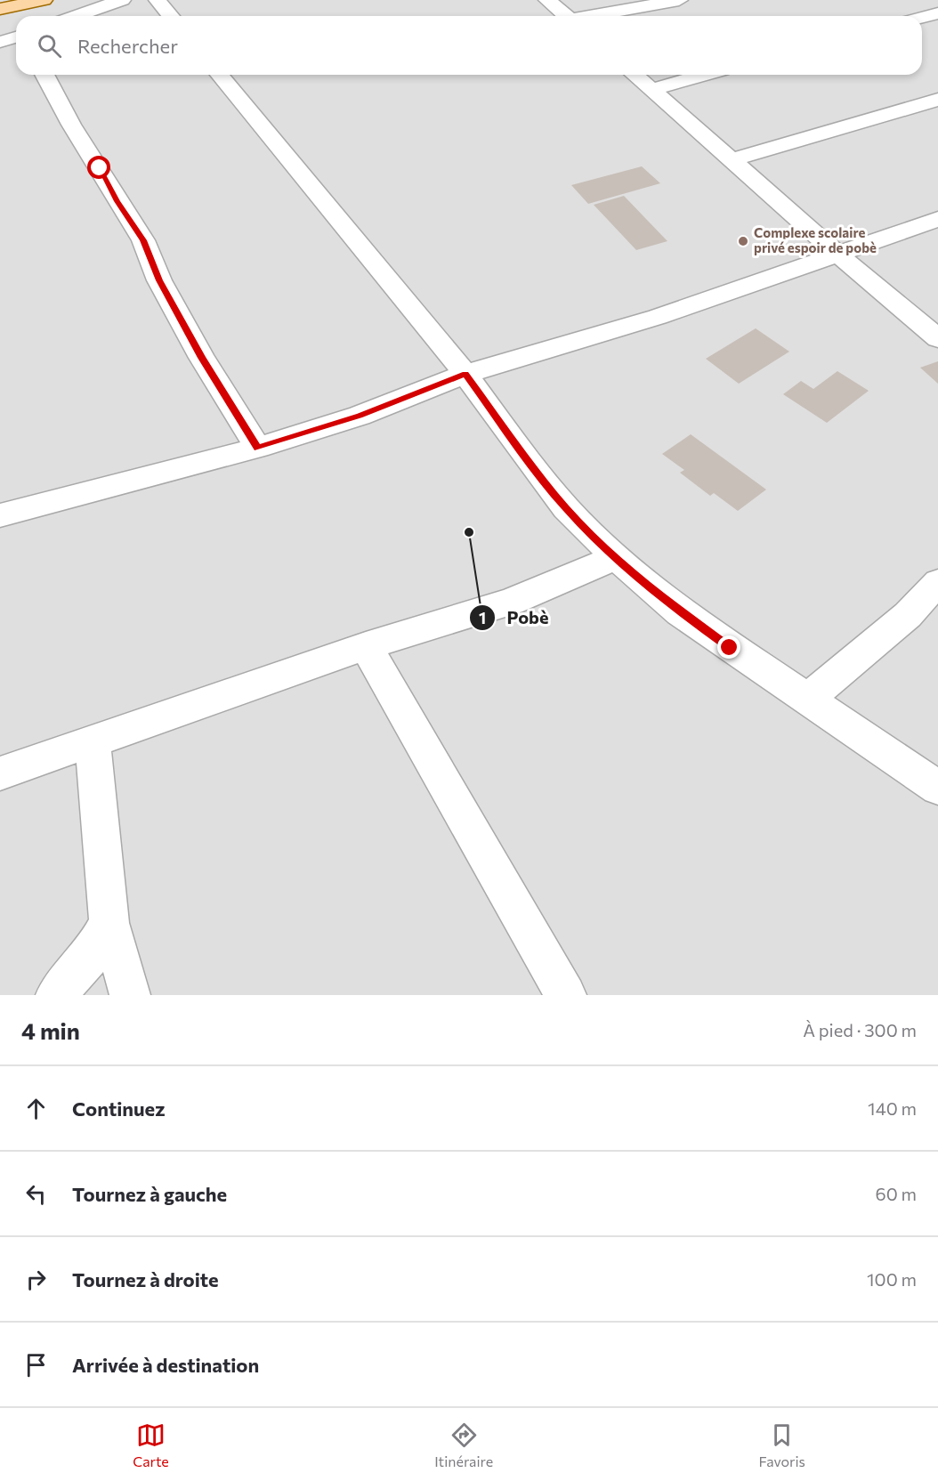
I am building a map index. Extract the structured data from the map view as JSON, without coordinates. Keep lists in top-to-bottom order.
{
  "places": ["Complexe scolaire privé espoir de pobè", "Pobè"],
  "page": {
    "search": "Rechercher",
    "heading": ["4 min", "À pied · 300 m"],
    "list": [
      ["Continuez", "140 m"],
      ["Tournez à gauche", "60 m"],
      ["Tournez à droite", "100 m"],
      "Arrivée à destination"
    ],
    "nav": ["Carte", "Itinéraire", "Favoris"]
  }
}
